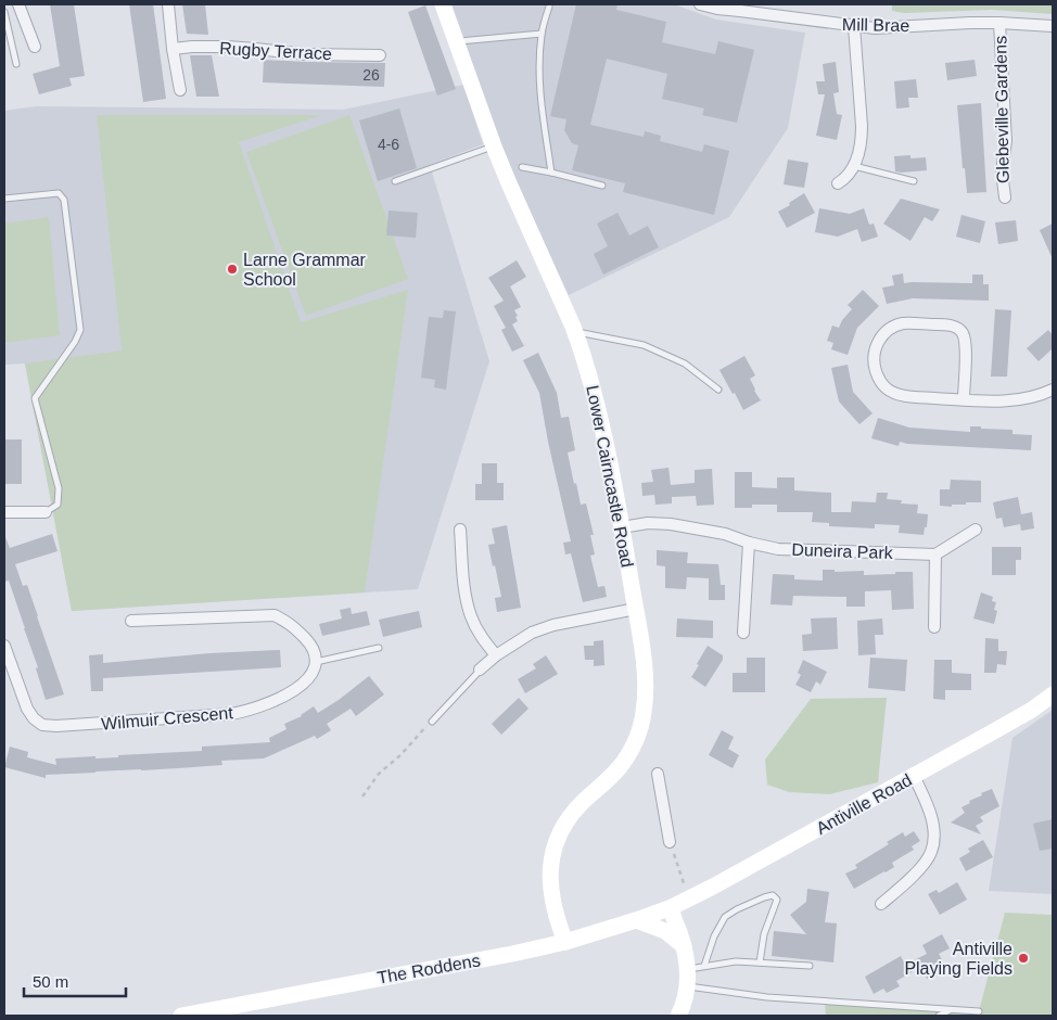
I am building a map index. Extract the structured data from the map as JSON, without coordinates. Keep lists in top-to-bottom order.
{
  "streets": {
    "street": [
      "Mill Brae",
      "Rugby Terrace",
      "Glebeville Gardens",
      "Lower Cairncastle Road",
      "Duneira Park",
      "Wilmuir Crescent",
      "Antiville Road",
      "The Roddens"
    ]
  },
  "crossings": [
    ["Mill Brae", "Glebeville Gardens"],
    ["Lower Cairncastle Road", "Duneira Park"],
    ["Lower Cairncastle Road", "The Roddens"],
    ["Antiville Road", "The Roddens"]
  ],
  "places": ["Larne Grammar School", "Antiville Playing Fields"],
  "house_numbers": ["26", "4-6"],
  "scale_bar": "50 m"
}
